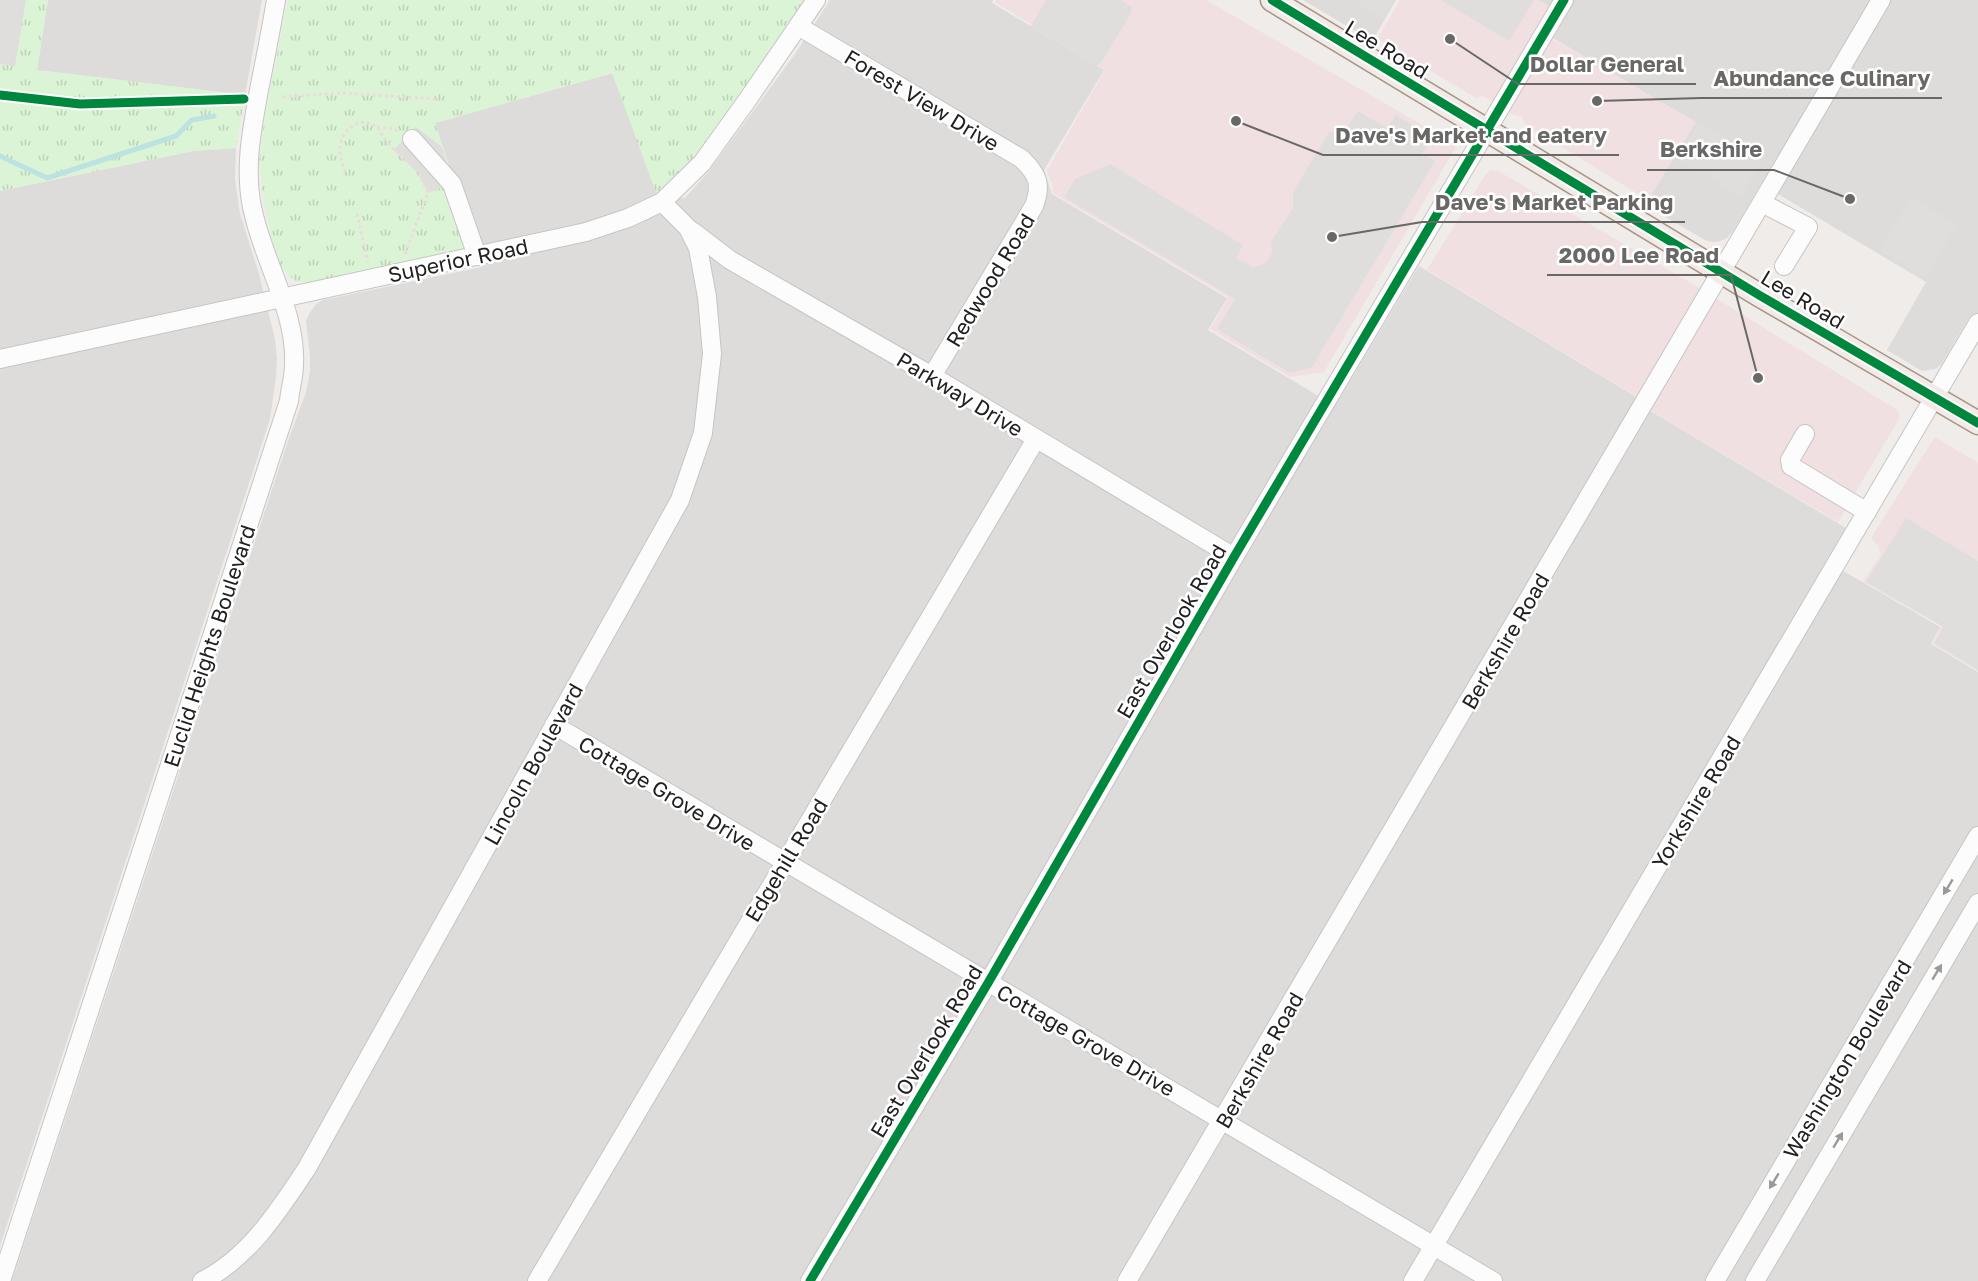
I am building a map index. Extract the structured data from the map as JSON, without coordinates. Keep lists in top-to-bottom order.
{
  "streets": {
    "main road": ["Lee Road"],
    "street": [
      "Forest View Drive",
      "Superior Road",
      "Redwood Road",
      "Parkway Drive",
      "East Overlook Road",
      "Berkshire Road",
      "Euclid Heights Boulevard",
      "Lincoln Boulevard",
      "Cottage Grove Drive",
      "Yorkshire Road",
      "Edgehill Road",
      "Washington Boulevard"
    ]
  },
  "crossings": [
    ["Lee Road", "East Overlook Road"],
    ["Lee Road", "Berkshire Road"],
    ["Lee Road", "Yorkshire Road"],
    ["Forest View Drive", "Superior Road"],
    ["Forest View Drive", "Redwood Road"],
    ["Superior Road", "Euclid Heights Boulevard"],
    ["Superior Road", "Lincoln Boulevard"],
    ["Redwood Road", "Parkway Drive"],
    ["Parkway Drive", "East Overlook Road"],
    ["Parkway Drive", "Lincoln Boulevard"],
    ["Parkway Drive", "Edgehill Road"],
    ["East Overlook Road", "Cottage Grove Drive"],
    ["Berkshire Road", "Cottage Grove Drive"],
    ["Lincoln Boulevard", "Cottage Grove Drive"],
    ["Cottage Grove Drive", "Yorkshire Road"],
    ["Cottage Grove Drive", "Edgehill Road"]
  ],
  "places": [
    "Dollar General",
    "Abundance Culinary",
    "Dave's Market and eatery",
    "Berkshire",
    "Dave's Market Parking",
    "2000 Lee Road"
  ]
}
